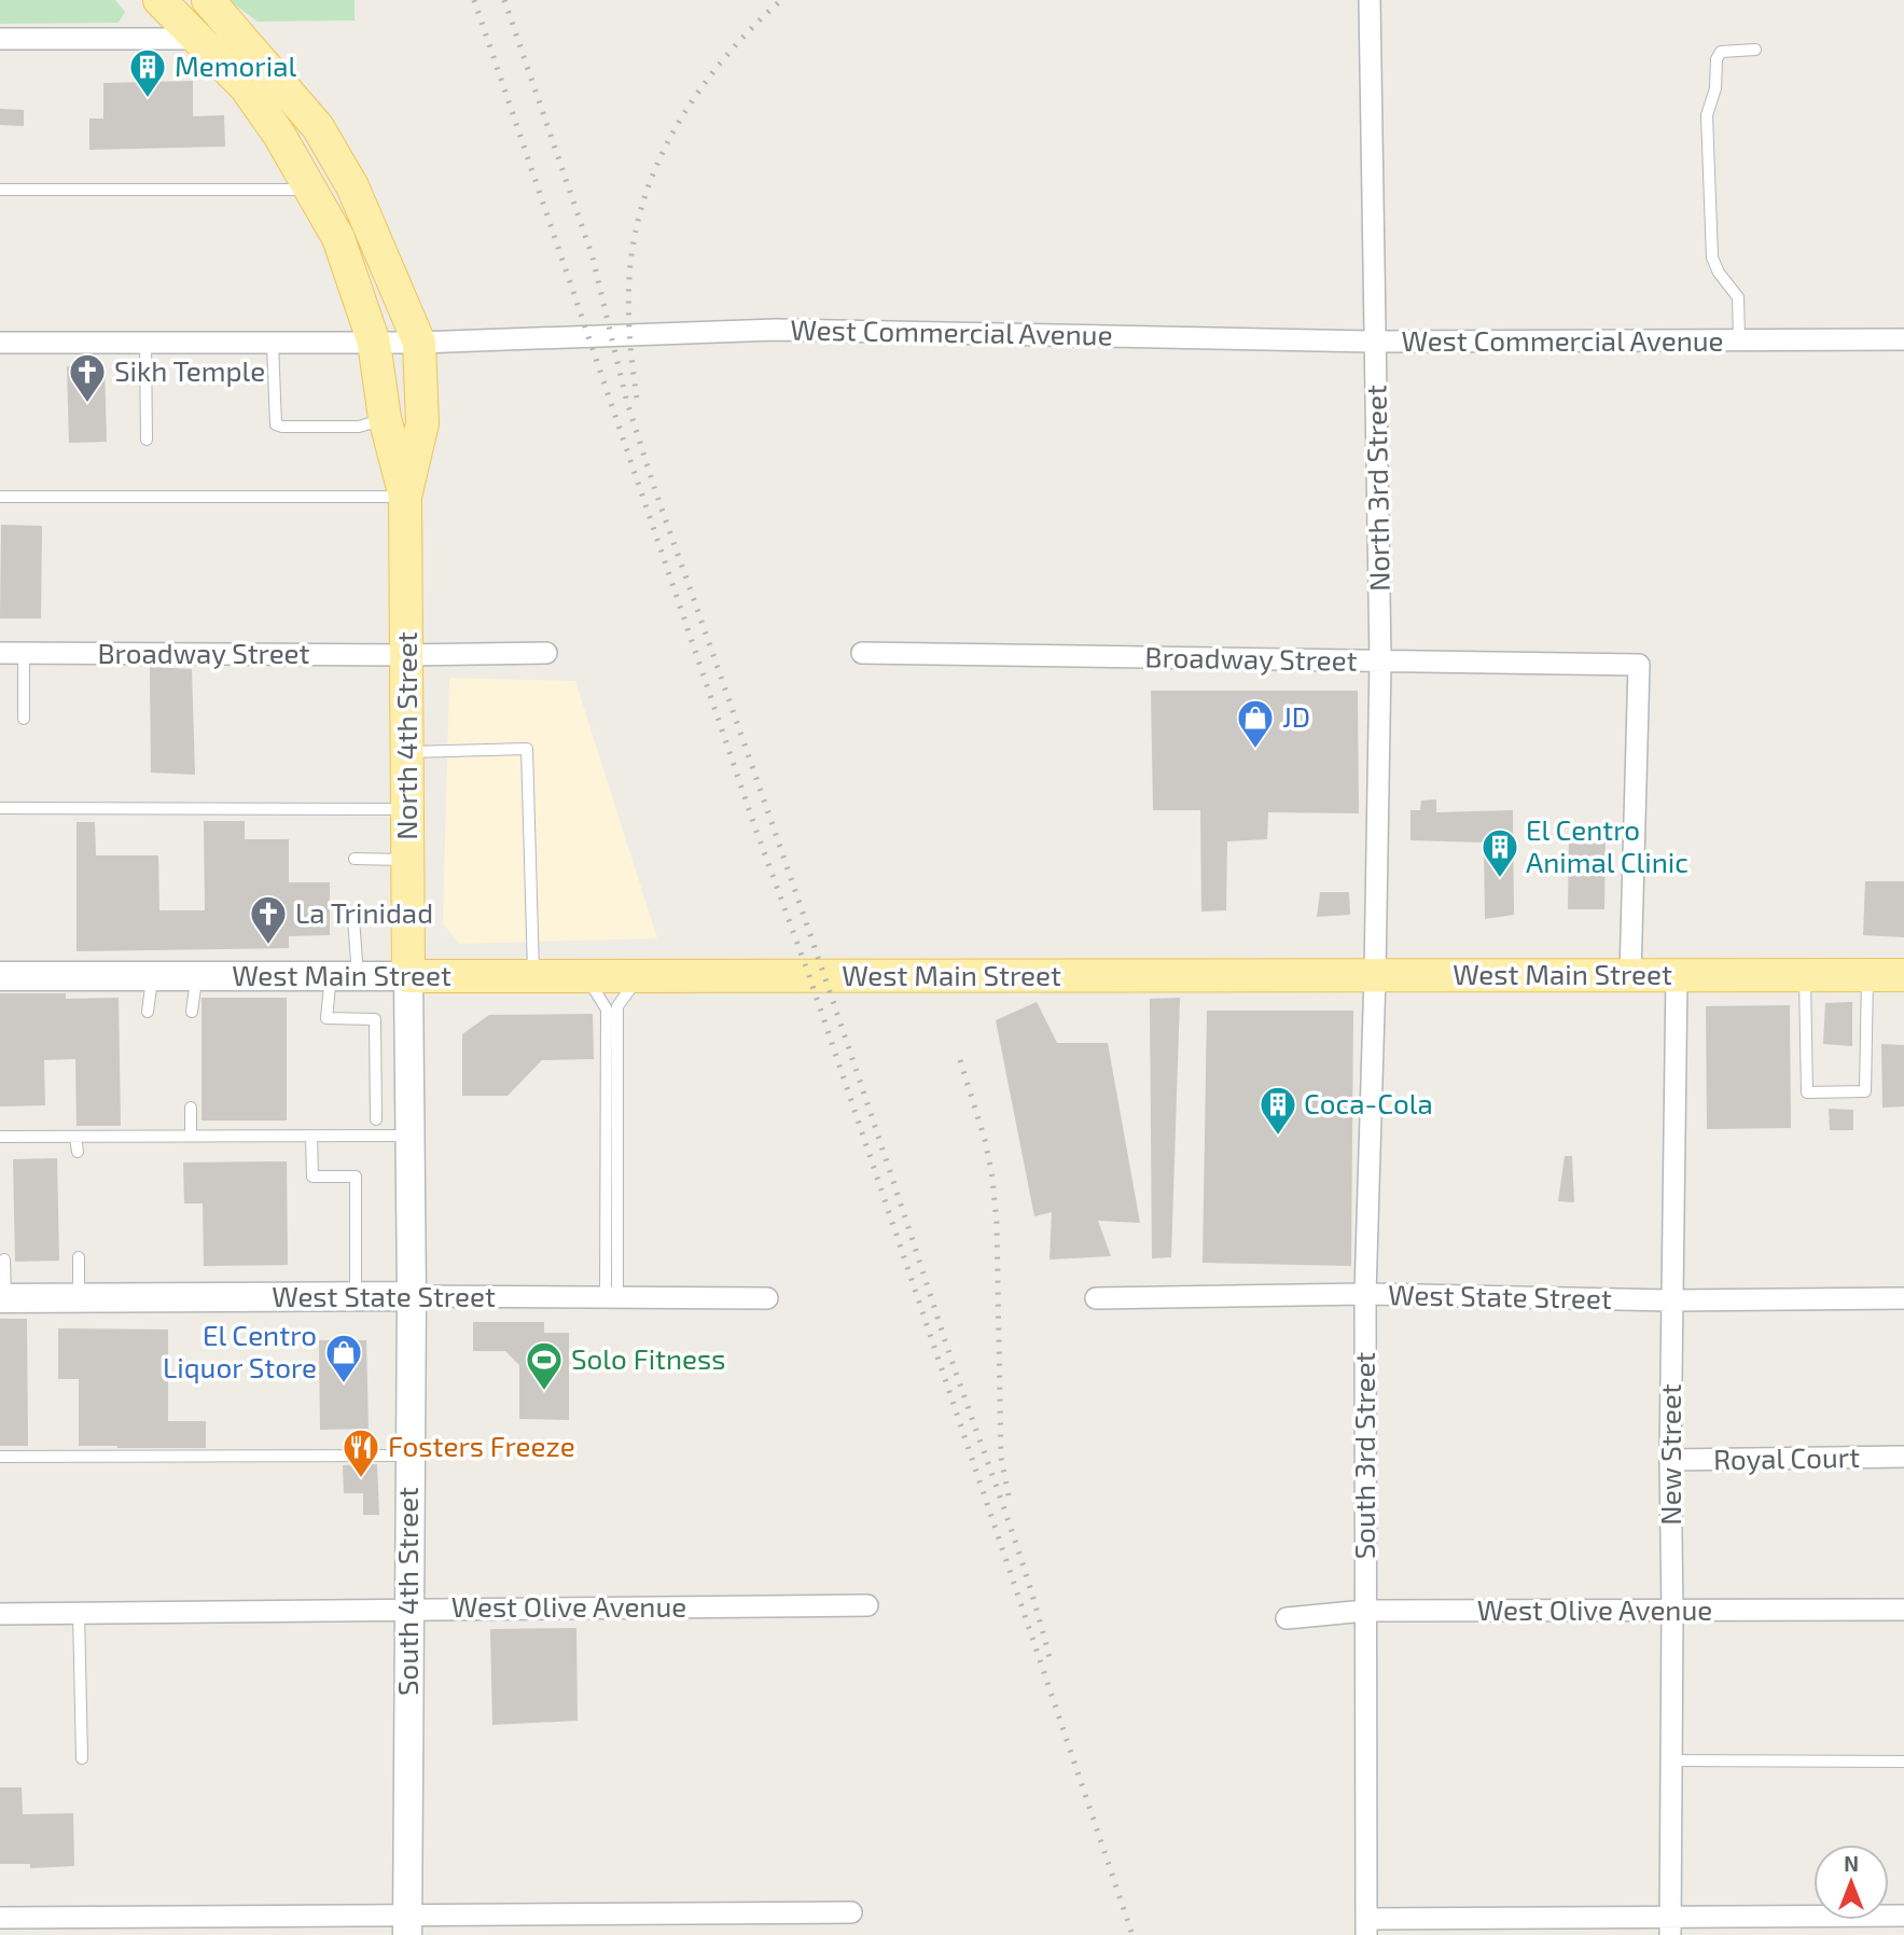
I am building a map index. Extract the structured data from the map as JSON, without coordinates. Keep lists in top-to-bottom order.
{
  "streets": {
    "main road": [
      "North 4th Street",
      "West Main Street",
      "West State Street",
      "South 4th Street"
    ],
    "street": [
      "West Commercial Avenue",
      "North 3rd Street",
      "Broadway Street",
      "New Street",
      "South 3rd Street",
      "Royal Court",
      "West Olive Avenue"
    ]
  },
  "crossings": [
    ["West Commercial Avenue", "North 3rd Street"],
    ["West Commercial Avenue", "North 4th Street"],
    ["North 3rd Street", "Broadway Street"],
    ["North 3rd Street", "West Main Street"],
    ["North 3rd Street", "South 3rd Street"],
    ["Broadway Street", "North 4th Street"],
    ["Broadway Street", "West Main Street"],
    ["North 4th Street", "West Main Street"],
    ["North 4th Street", "South 4th Street"],
    ["West Main Street", "New Street"],
    ["West Main Street", "South 3rd Street"],
    ["West Main Street", "South 4th Street"],
    ["West State Street", "New Street"],
    ["West State Street", "South 3rd Street"],
    ["West State Street", "South 4th Street"],
    ["New Street", "Royal Court"],
    ["New Street", "West Olive Avenue"],
    ["South 3rd Street", "West Olive Avenue"],
    ["South 4th Street", "West Olive Avenue"]
  ],
  "places": {
    "building": ["Memorial", "El Centro Animal Clinic", "Coca-Cola"],
    "church": ["Sikh Temple", "La Trinidad"],
    "shop": ["JD", "El Centro Liquor Store"],
    "sports": ["Solo Fitness"],
    "restaurant": ["Fosters Freeze"]
  },
  "north": "top"
}
